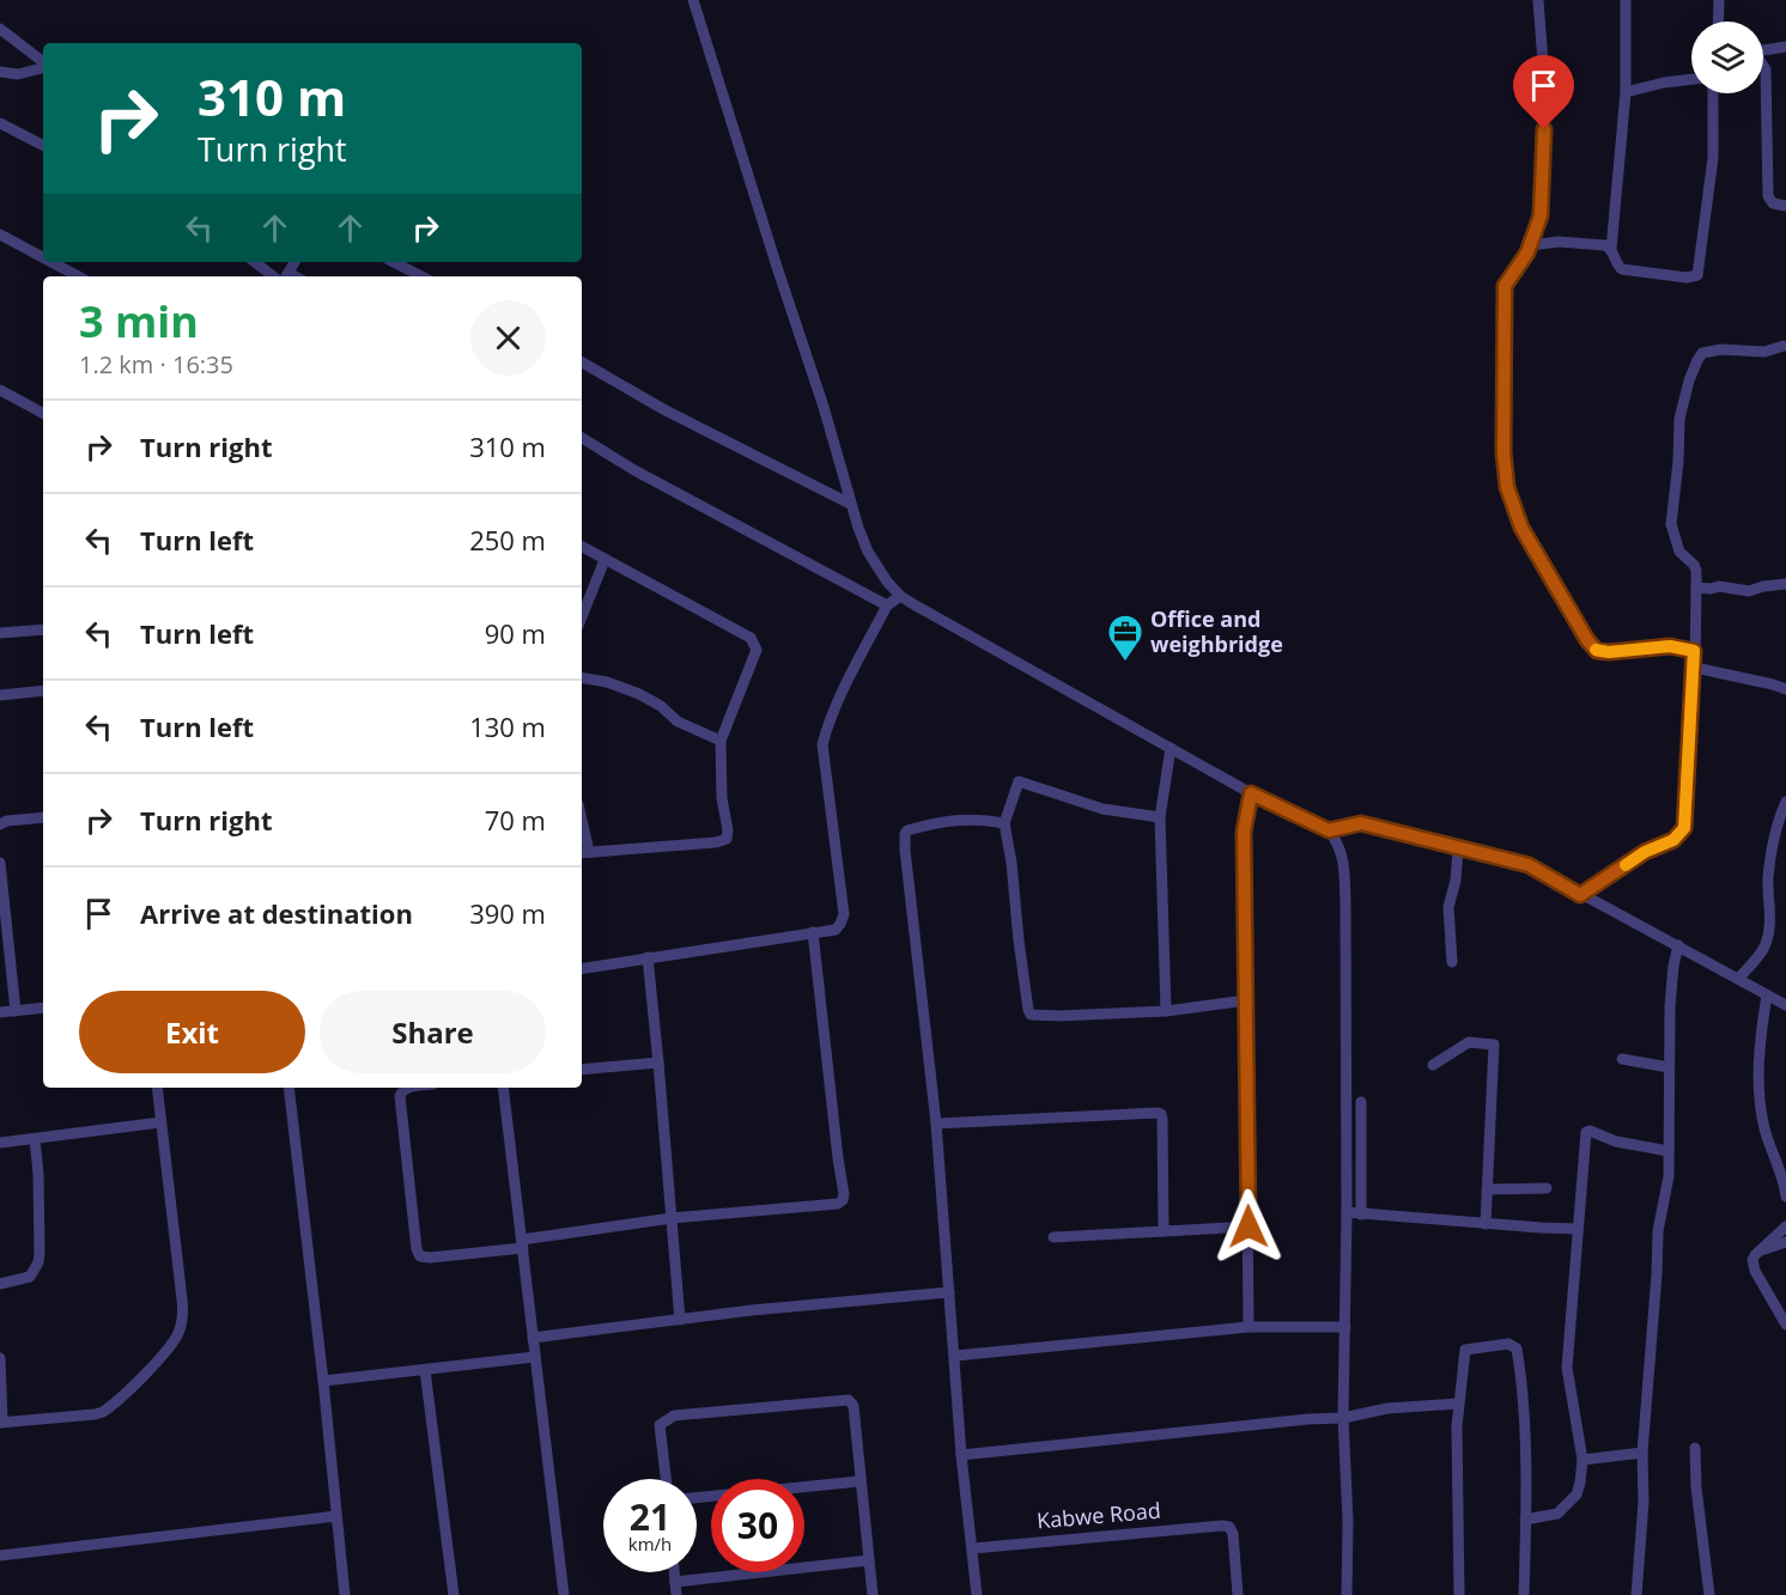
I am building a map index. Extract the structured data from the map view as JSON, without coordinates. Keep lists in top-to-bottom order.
{
  "streets": {
    "street": ["Kabwe Road"]
  },
  "places": {
    "office": ["Office and weighbridge"]
  },
  "page": {
    "turn": ["310 m", "Turn right"],
    "heading": ["3 min", "1.2 km · 16:35"],
    "list": [
      {
        "name": "Turn right",
        "value": "310 m"
      },
      {
        "name": "Turn left",
        "value": "250 m"
      },
      {
        "name": "Turn left",
        "value": "90 m"
      },
      {
        "name": "Turn left",
        "value": "130 m"
      },
      {
        "name": "Turn right",
        "value": "70 m"
      },
      {
        "name": "Arrive at destination",
        "value": "390 m"
      }
    ],
    "buttons": ["Exit", "Share"],
    "speed": "21 km/h",
    "limit": "30"
  }
}
